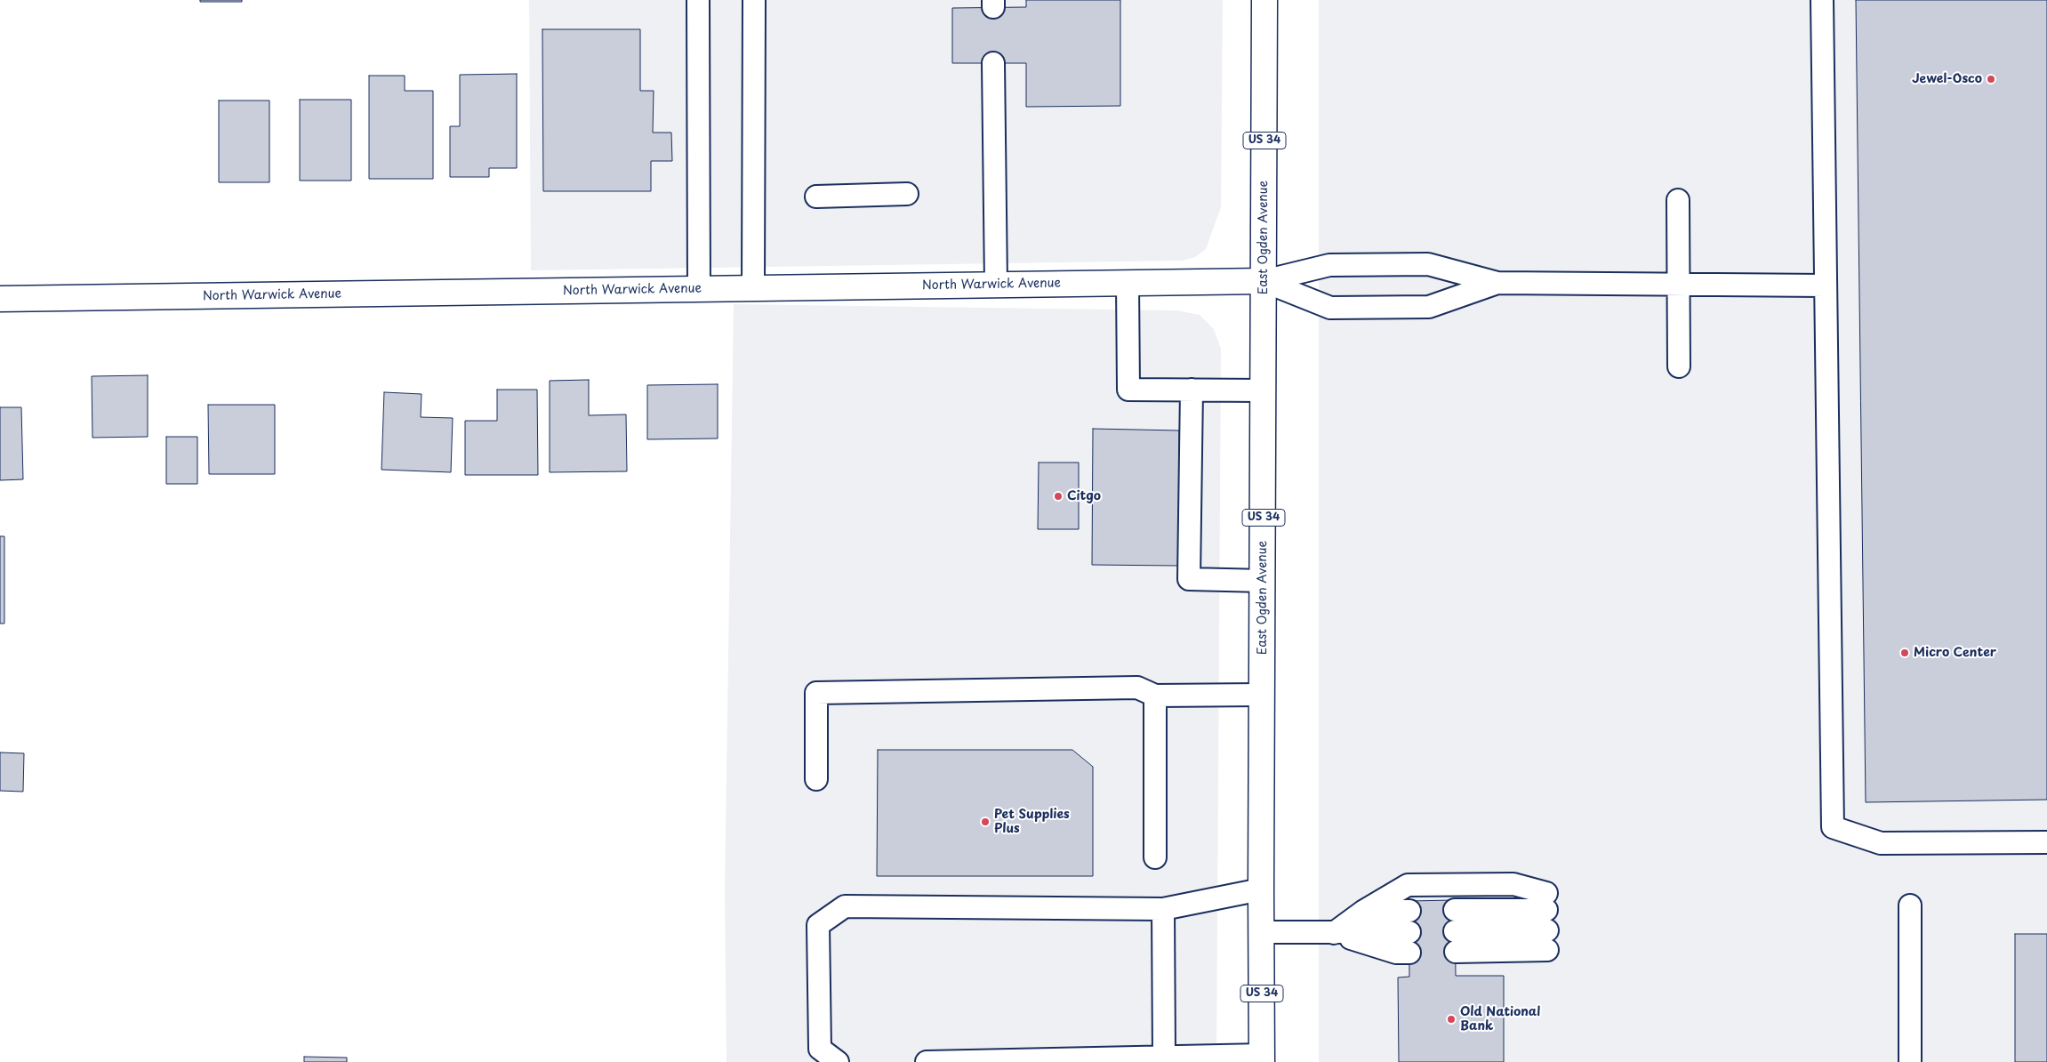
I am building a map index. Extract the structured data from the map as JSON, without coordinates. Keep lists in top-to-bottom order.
{
  "streets": {
    "street": ["US 34", "East Ogden Avenue", "North Warwick Avenue"]
  },
  "crossings": [
    ["East Ogden Avenue", "North Warwick Avenue"]
  ],
  "places": [
    "Jewel-Osco",
    "Citgo",
    "Micro Center",
    "Pet Supplies Plus",
    "Old National Bank"
  ]
}
